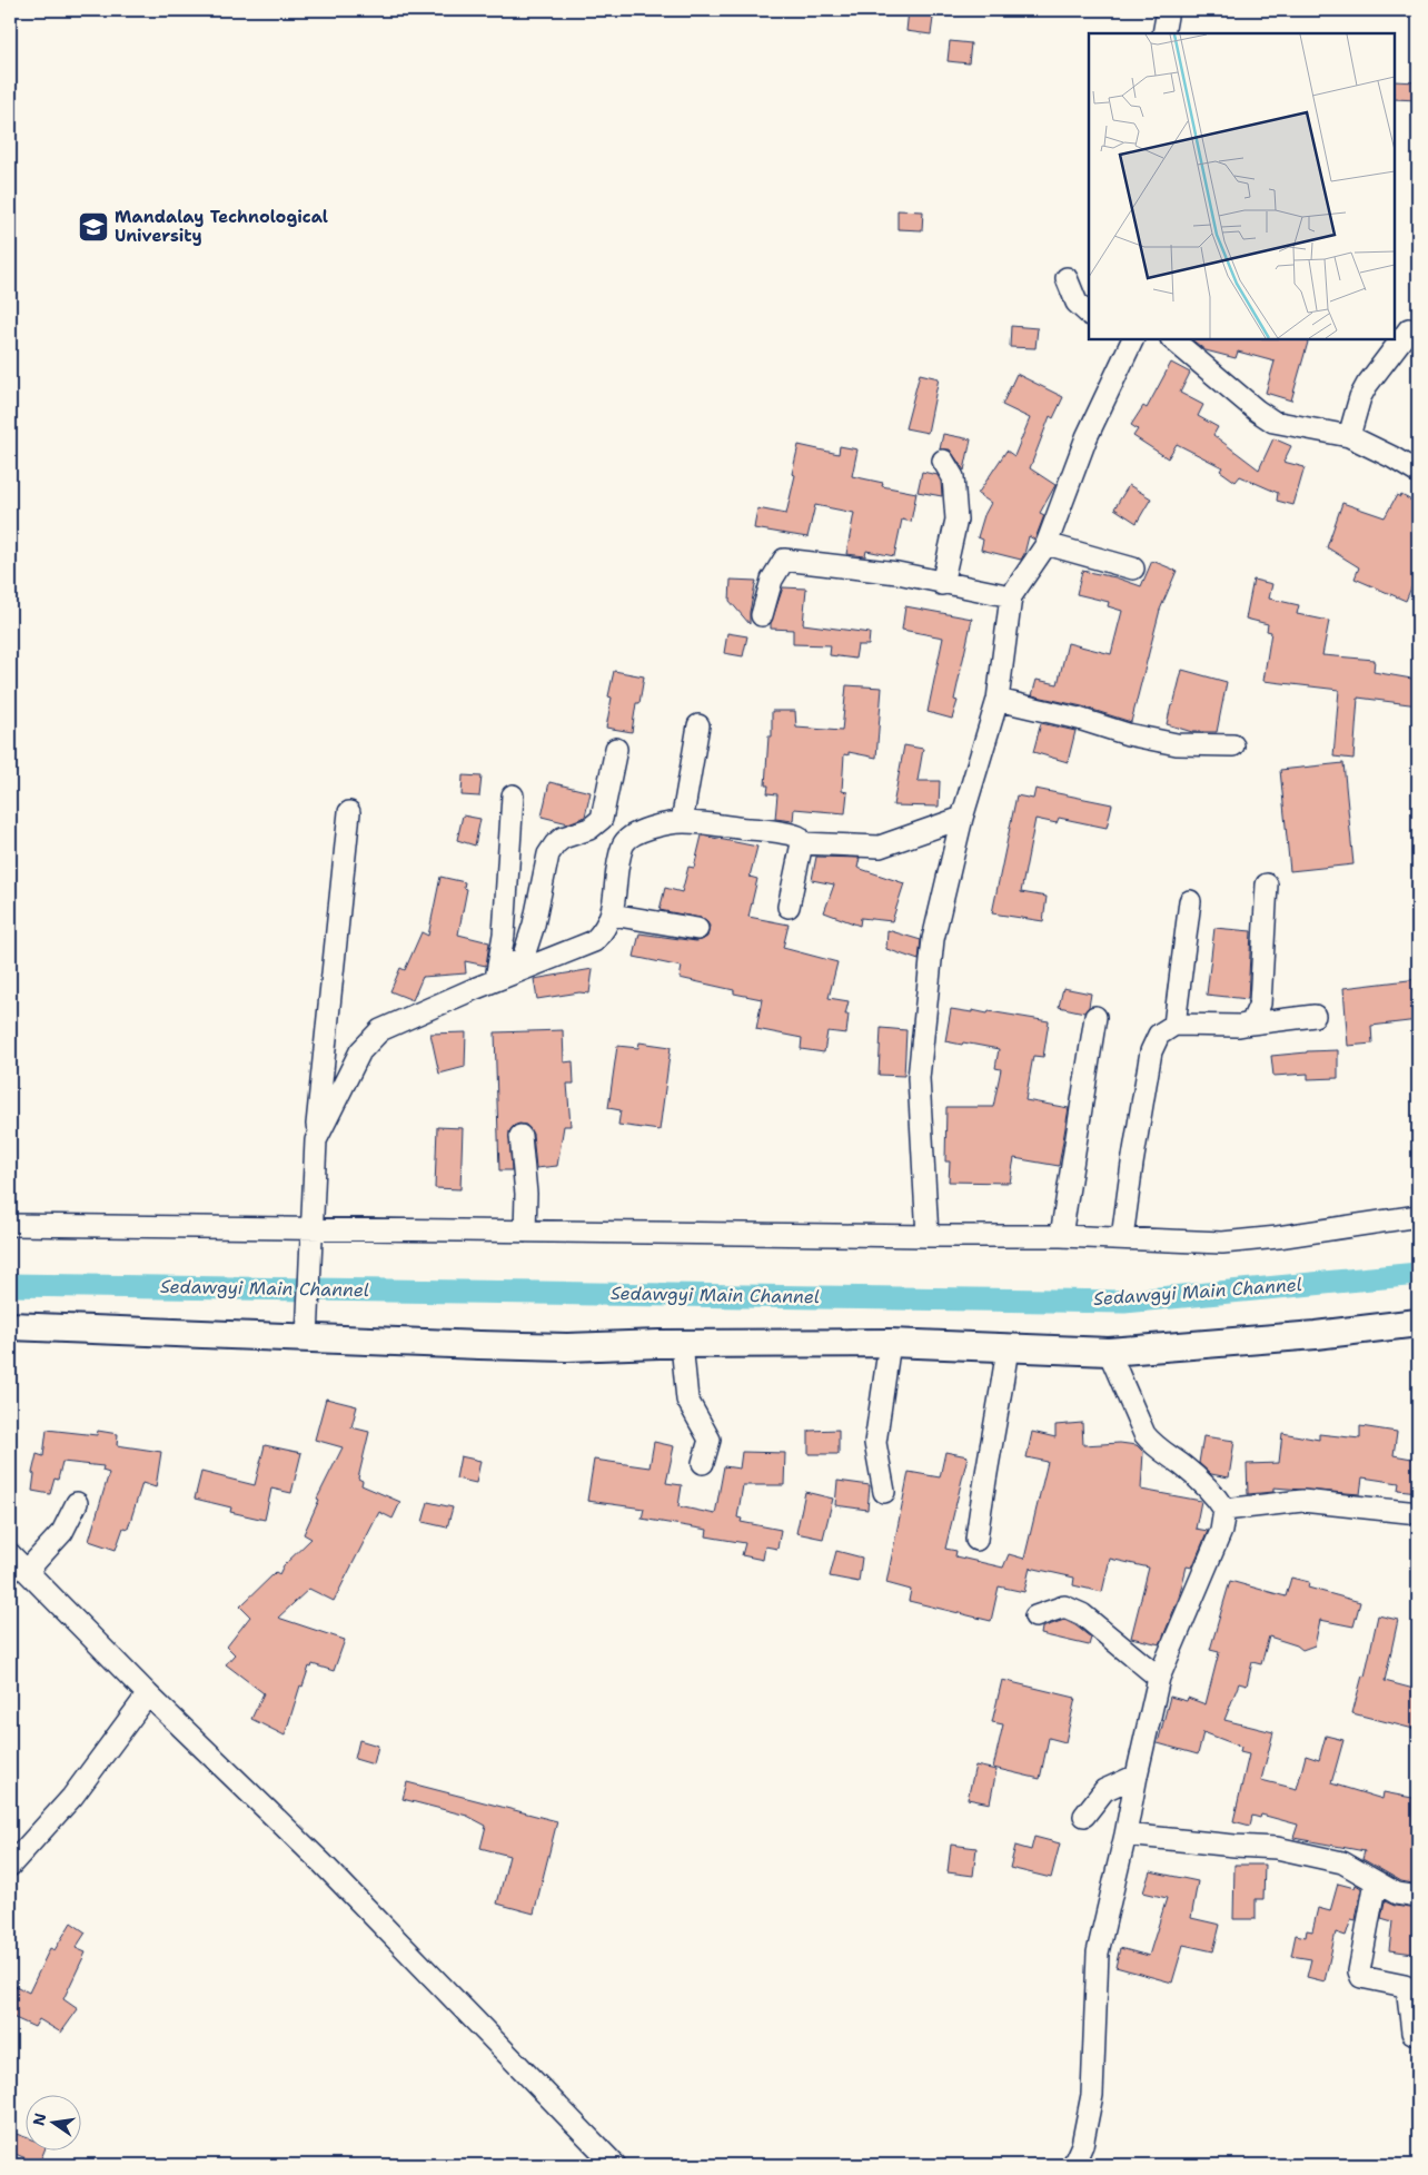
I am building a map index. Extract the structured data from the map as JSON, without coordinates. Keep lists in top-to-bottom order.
{
  "water": ["Sedawgyi Main Channel"],
  "places": {
    "school or university": ["Mandalay Technological University"]
  },
  "north": "left"
}
